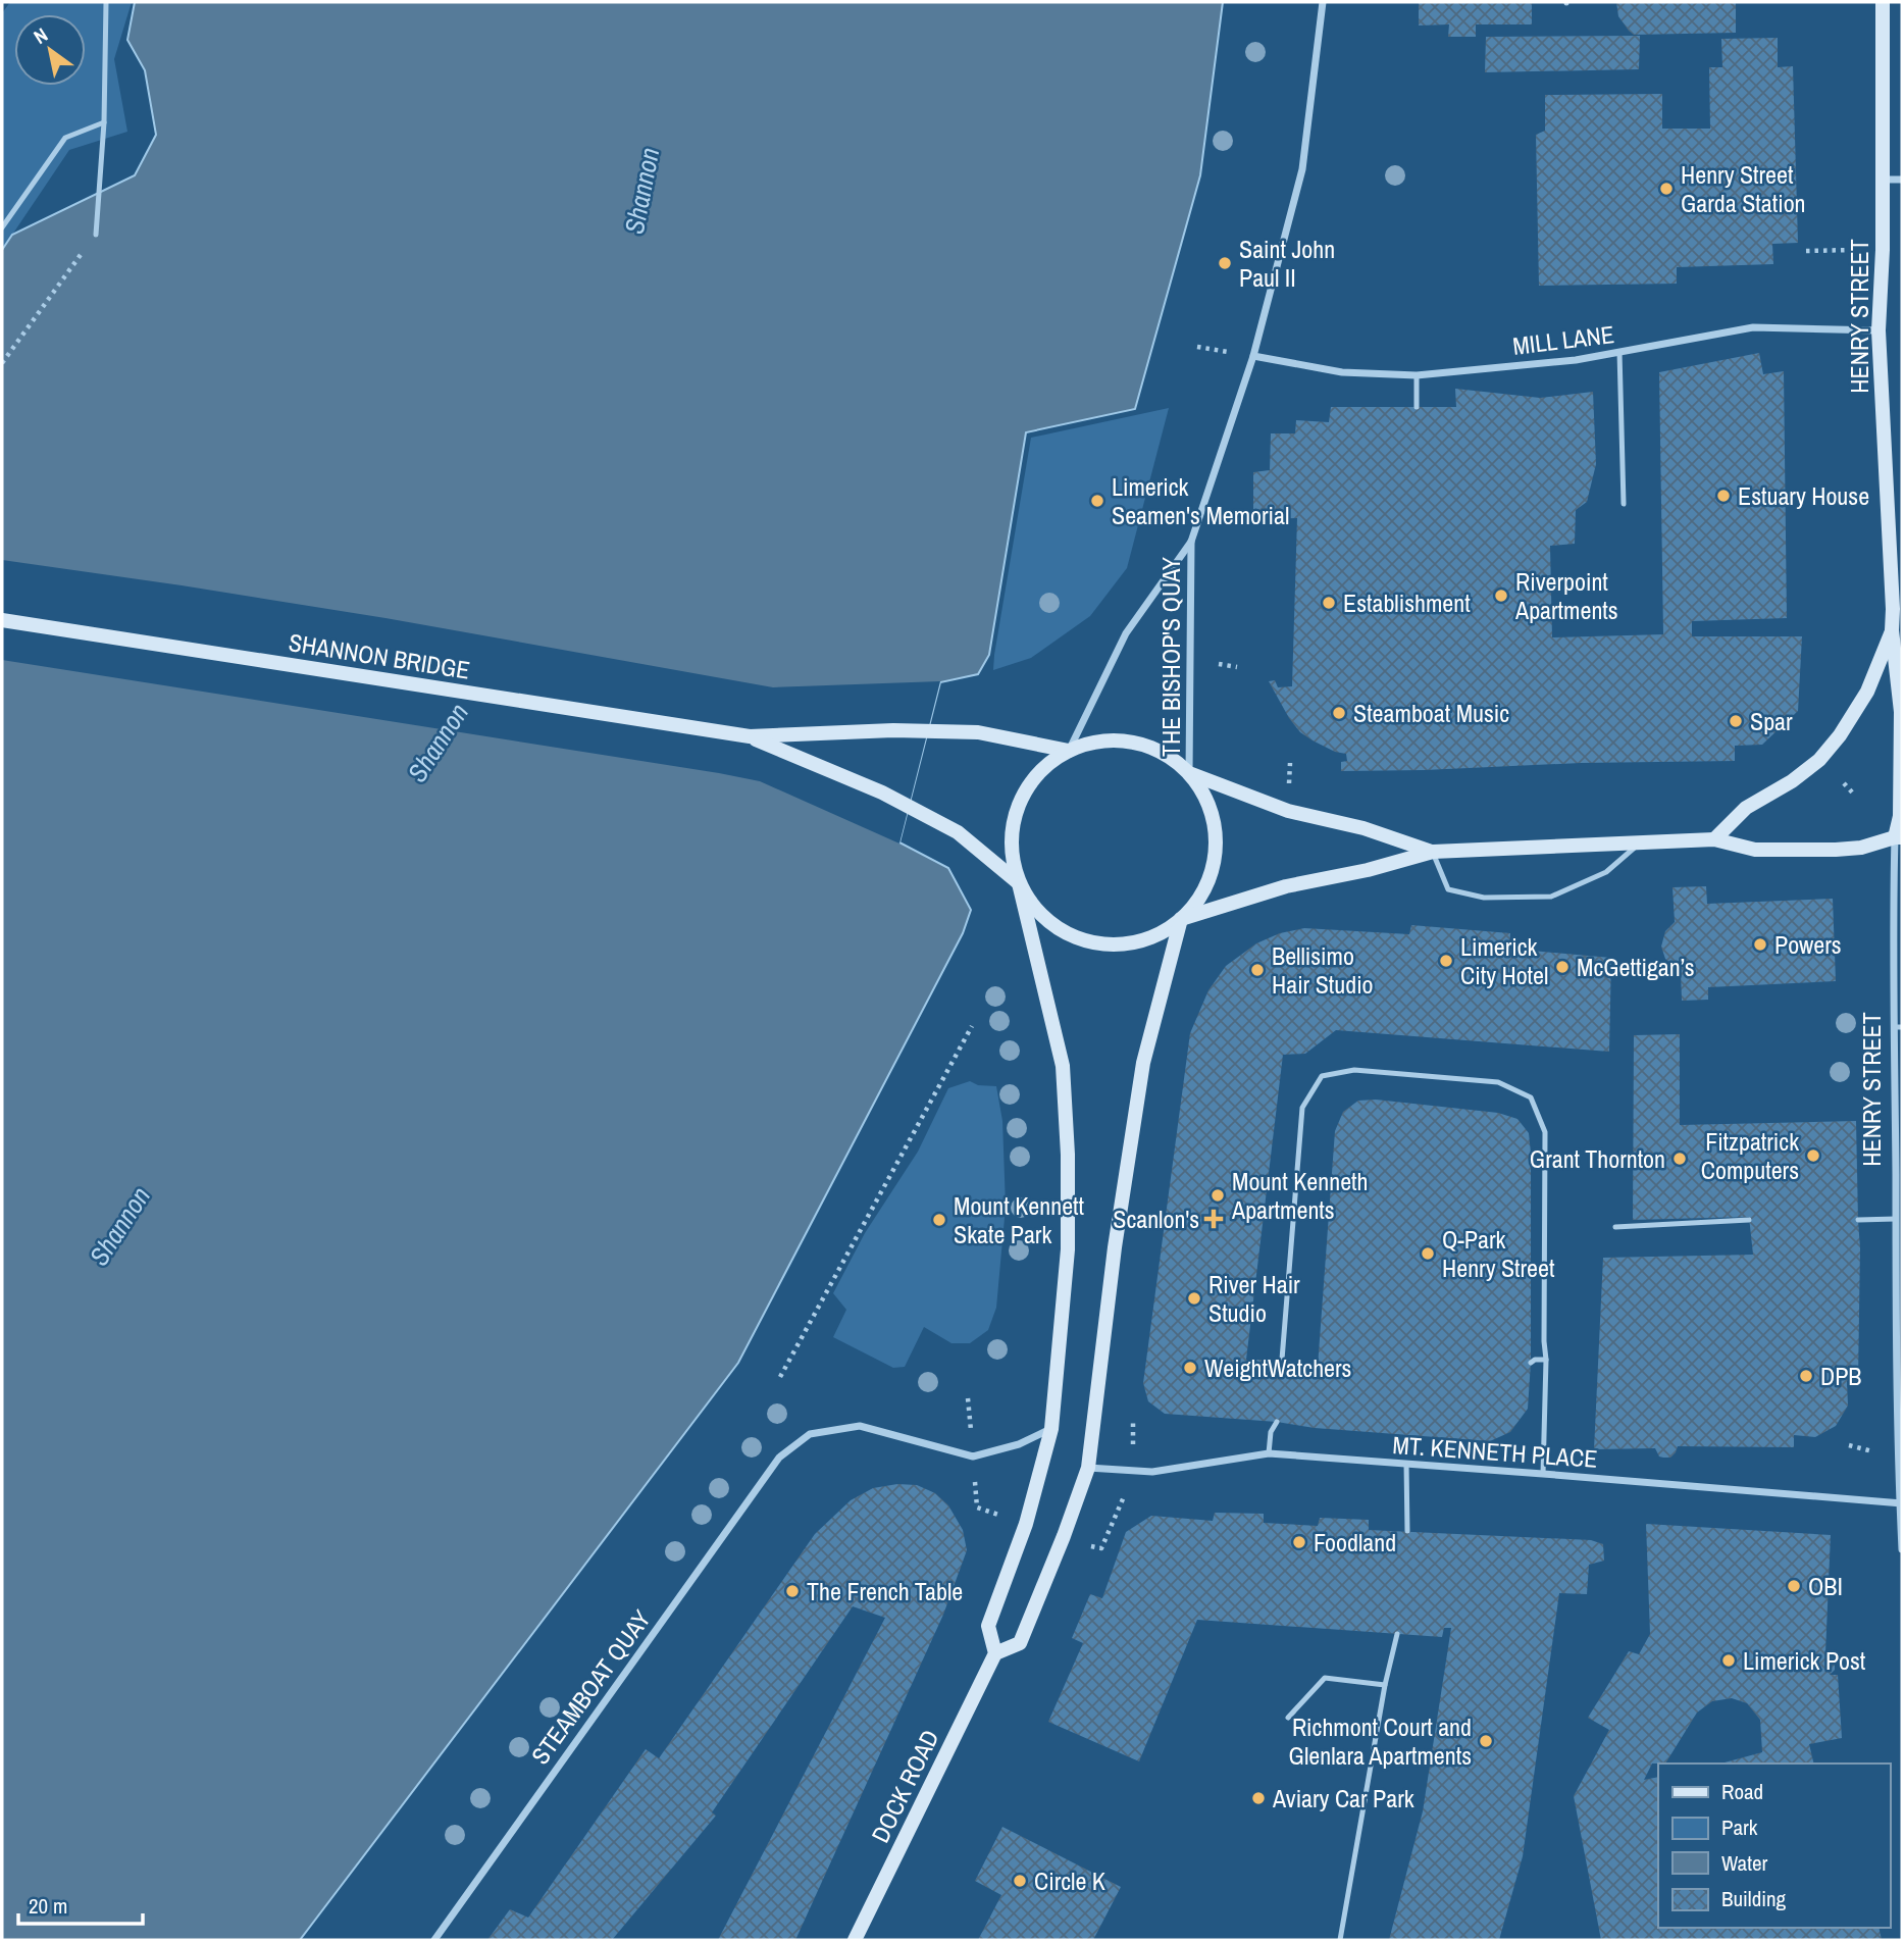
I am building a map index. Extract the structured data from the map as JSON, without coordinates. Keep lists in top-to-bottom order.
{
  "streets": {
    "main road": ["HENRY STREET", "SHANNON BRIDGE", "DOCK ROAD"],
    "street": [
      "MILL LANE",
      "THE BISHOP'S QUAY",
      "MT. KENNETH PLACE",
      "STEAMBOAT QUAY"
    ]
  },
  "crossings": [
    ["HENRY STREET", "MILL LANE"],
    ["HENRY STREET", "MT. KENNETH PLACE"],
    ["MILL LANE", "THE BISHOP'S QUAY"]
  ],
  "water": ["Shannon"],
  "places": {
    "other": [
      "Henry Street Garda Station",
      "Saint John Paul II",
      "Estuary House",
      "Limerick Seamen's Memorial",
      "Riverpoint Apartments",
      "Establishment",
      "Steamboat Music",
      "Spar",
      "Powers",
      "Limerick City Hotel",
      "McGettigan’s",
      "Bellisimo Hair Studio",
      "Fitzpatrick Computers",
      "Grant Thornton",
      "Mount Kenneth Apartments",
      "Mount Kennett Skate Park",
      "Q-Park Henry Street",
      "River Hair Studio",
      "WeightWatchers",
      "DPB",
      "Foodland",
      "OBI",
      "The French Table",
      "Limerick Post",
      "Richmont Court and Glenlara Apartments",
      "Aviary Car Park",
      "Circle K"
    ],
    "health": ["Scanlon's"]
  },
  "legend": [
    "Road",
    "Park",
    "Water",
    "Building"
  ],
  "scale_bar": "20 m",
  "north": "top left"
}
